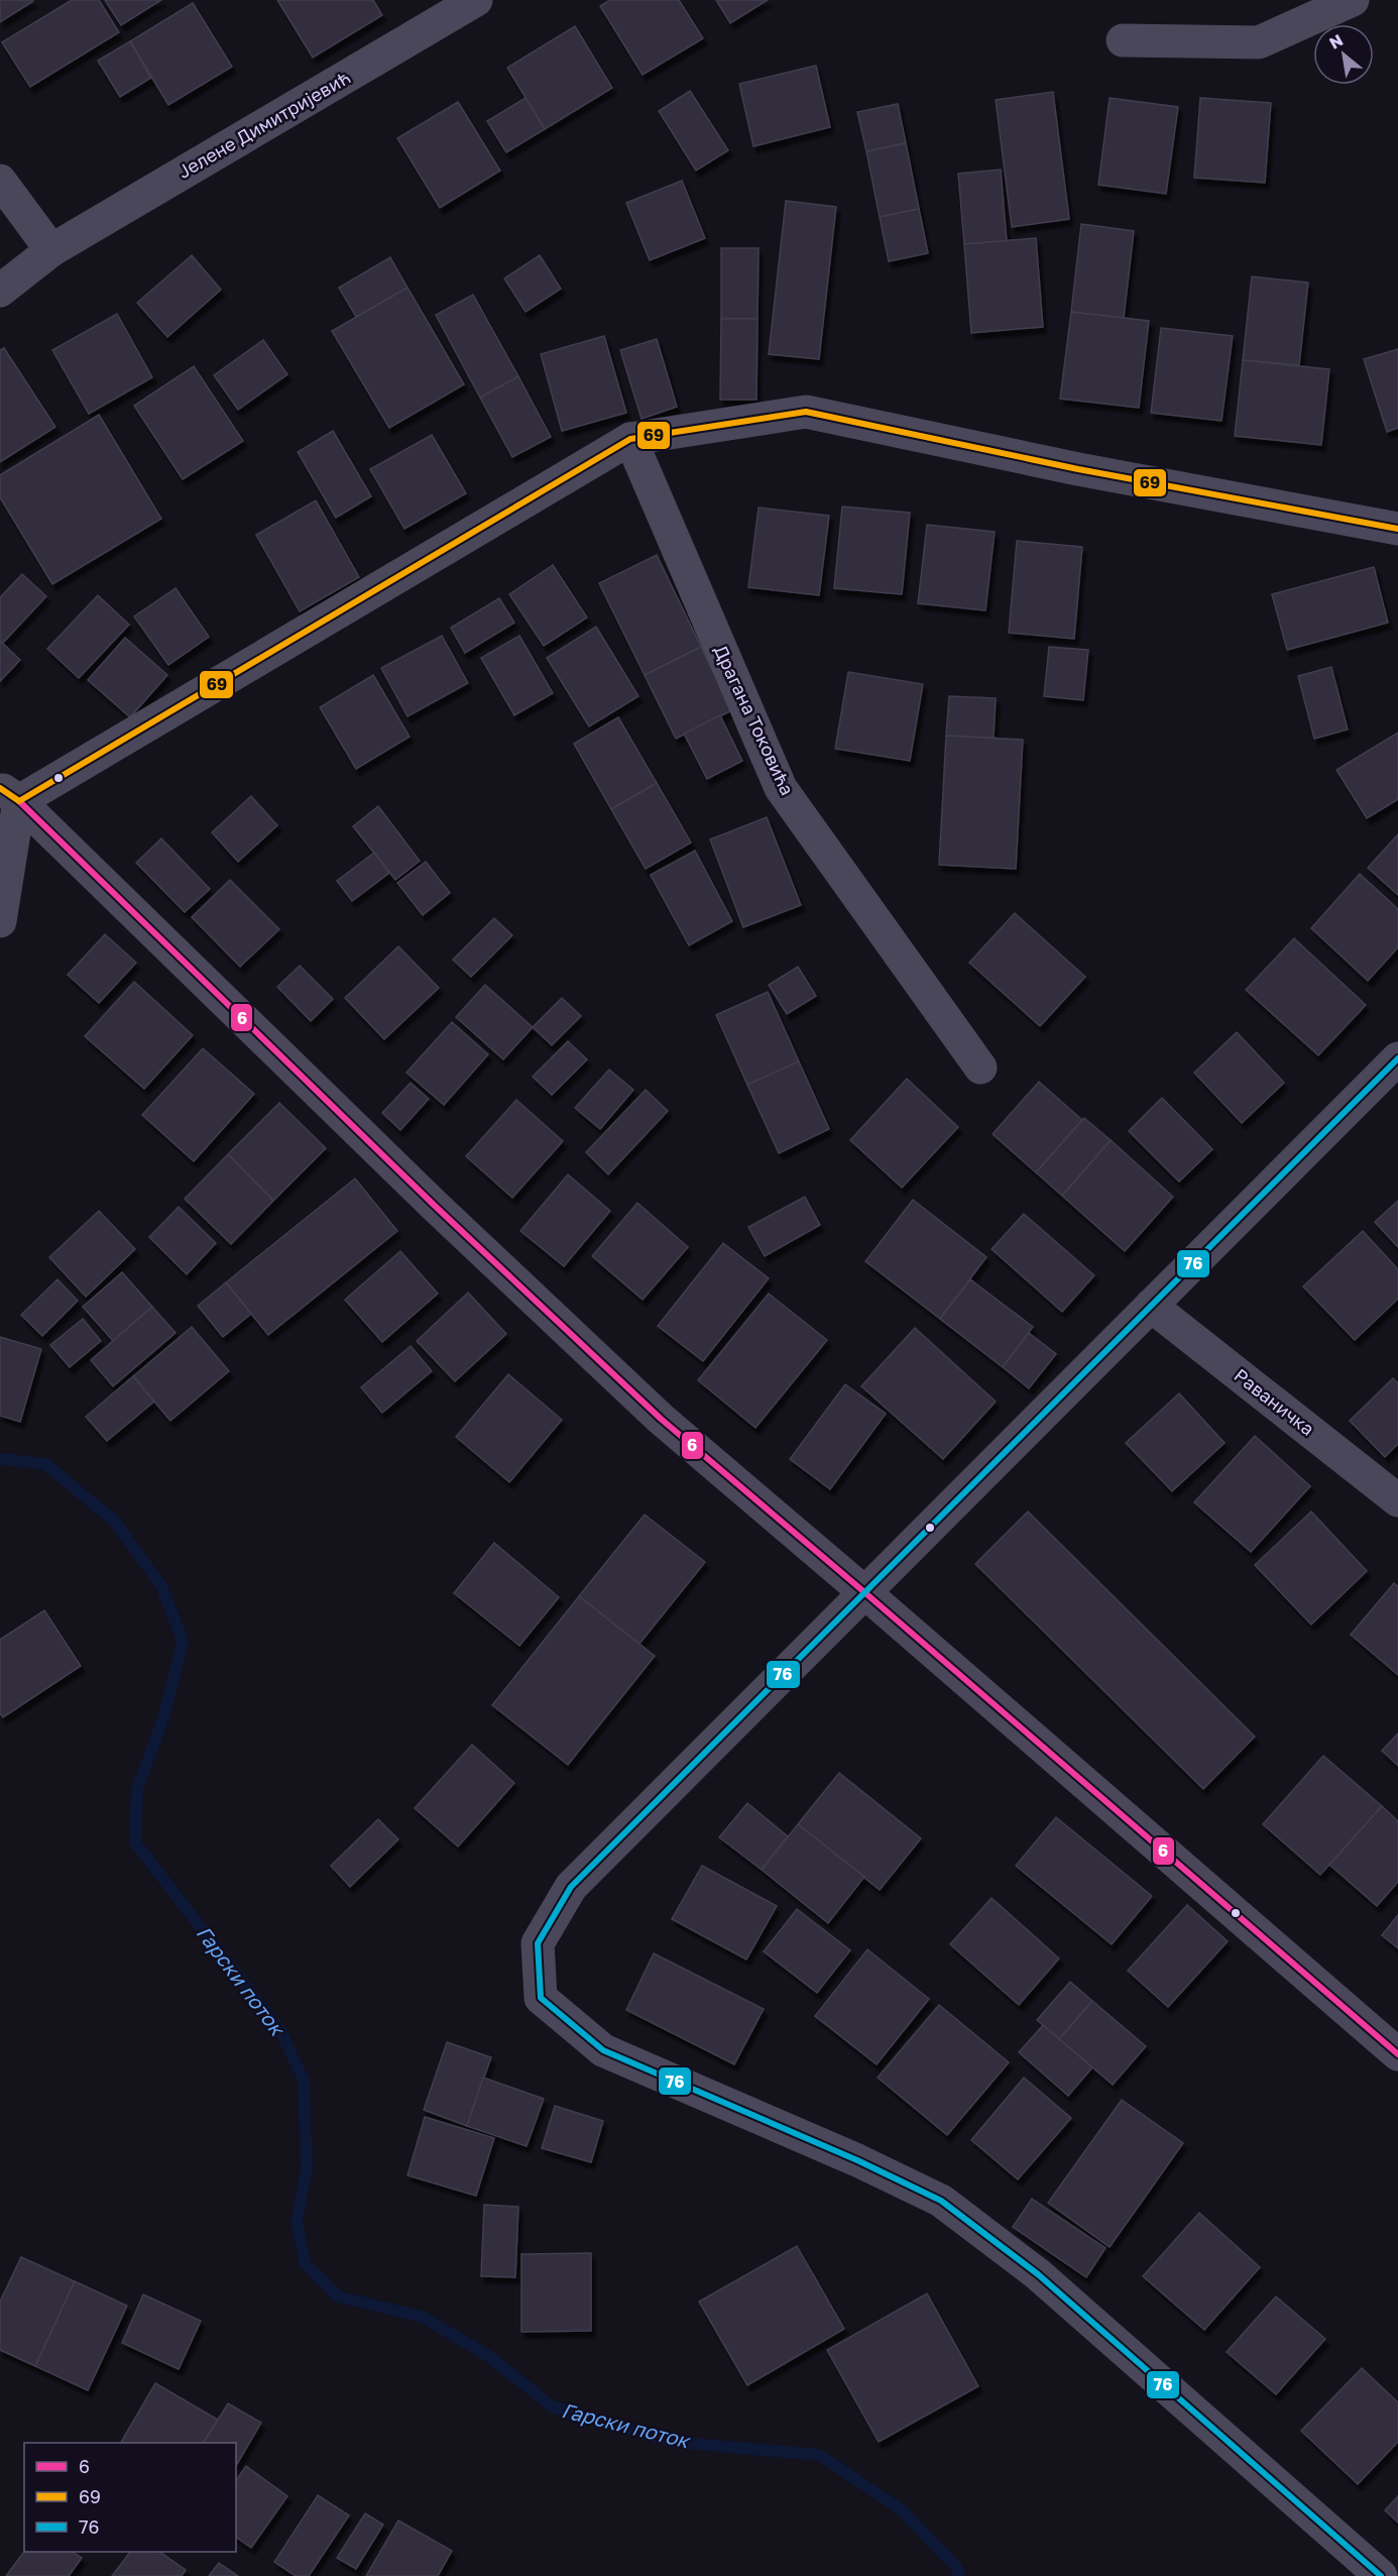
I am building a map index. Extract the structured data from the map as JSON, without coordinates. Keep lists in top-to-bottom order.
{
  "streets": {
    "street": ["Јелене Димитријевић", "Драгана Токовића", "Раваничка"]
  },
  "water": ["Гарски поток"],
  "lines": ["transit line 69", "transit line 6", "transit line 76"],
  "legend": ["6", "69", "76"],
  "north": "top left"
}
